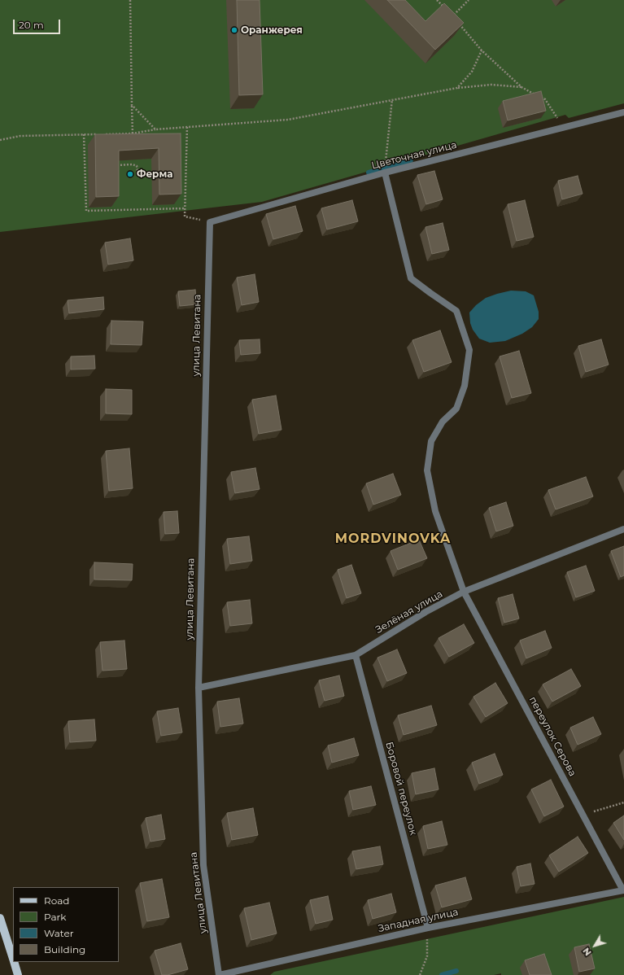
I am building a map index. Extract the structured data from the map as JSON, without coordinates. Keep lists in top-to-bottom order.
{
  "streets": {
    "street": [
      "Цветочная улица",
      "улица Левитана",
      "Зелёная улица",
      "переулок Серова",
      "Боровой переулок",
      "Западная улица"
    ]
  },
  "crossings": [
    ["Цветочная улица", "улица Левитана"],
    ["Цветочная улица", "переулок Серова"],
    ["улица Левитана", "Зелёная улица"],
    ["улица Левитана", "Западная улица"],
    ["Зелёная улица", "переулок Серова"],
    ["Зелёная улица", "Боровой переулок"],
    ["переулок Серова", "Западная улица"],
    ["Боровой переулок", "Западная улица"]
  ],
  "districts": ["MORDVINOVKA"],
  "places": ["Оранжерея", "Ферма"],
  "legend": [
    "Road",
    "Park",
    "Water",
    "Building"
  ],
  "scale_bar": "20 m",
  "north": "bottom left"
}
